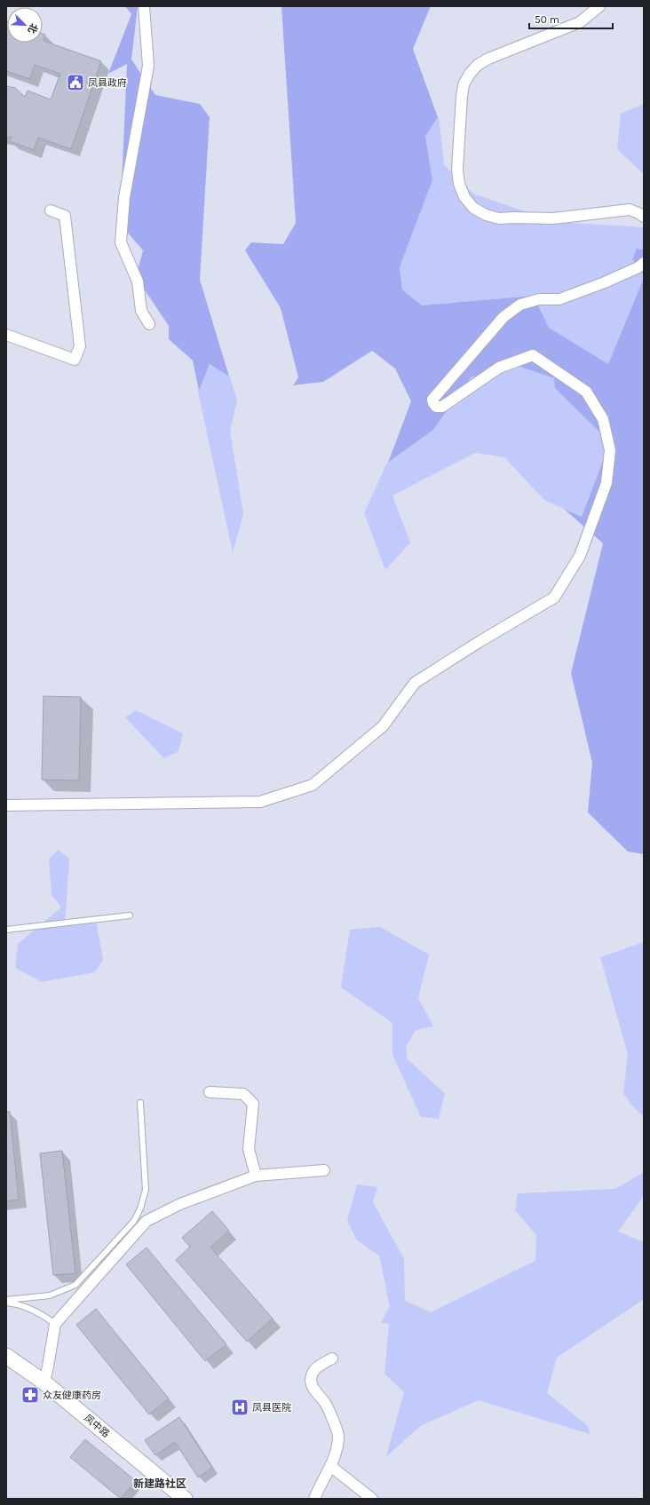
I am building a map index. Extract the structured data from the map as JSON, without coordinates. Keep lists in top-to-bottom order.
{
  "streets": {
    "street": ["凤中路"]
  },
  "districts": ["新建路社区"],
  "places": {
    "public building": ["凤县政府"],
    "pharmacy": ["众友健康药房"],
    "hospital": ["凤县医院"]
  },
  "scale_bar": "50 m",
  "north": "bottom right"
}
